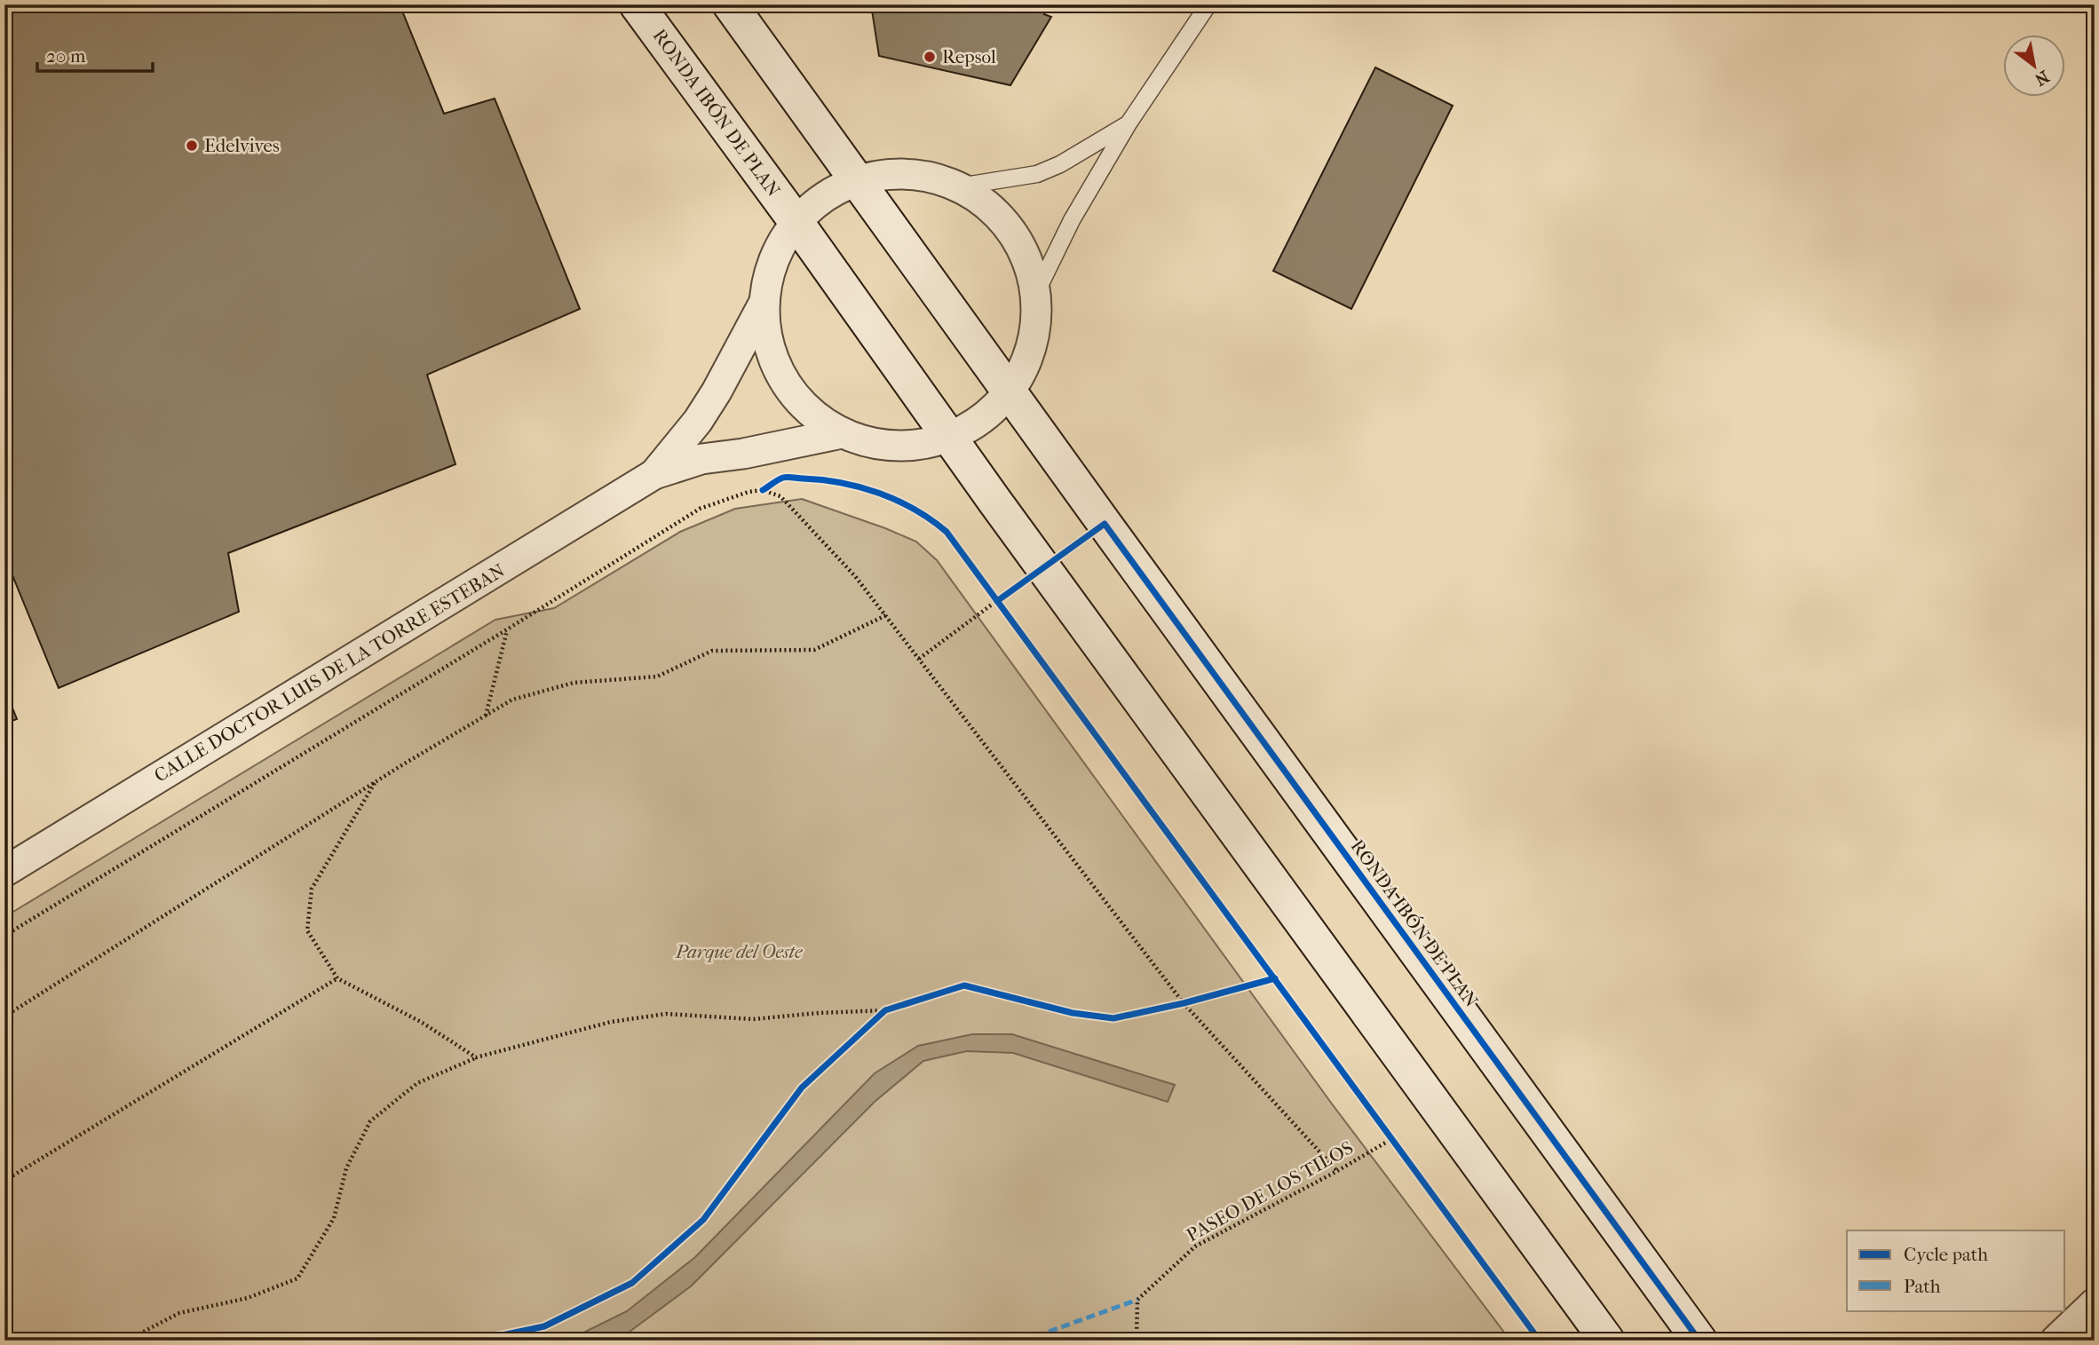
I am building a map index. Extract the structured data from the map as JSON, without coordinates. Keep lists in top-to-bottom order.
{
  "streets": {
    "main road": ["RONDA IBÓN DE PLAN"],
    "street": ["CALLE DOCTOR LUIS DE LA TORRE ESTEBAN"],
    "path": ["PASEO DE LOS TILOS"]
  },
  "parks": ["Parque del Oeste"],
  "places": ["Repsol", "Edelvives"],
  "legend": ["Cycle path", "Path"],
  "scale_bar": "20 m",
  "north": "bottom right"
}
